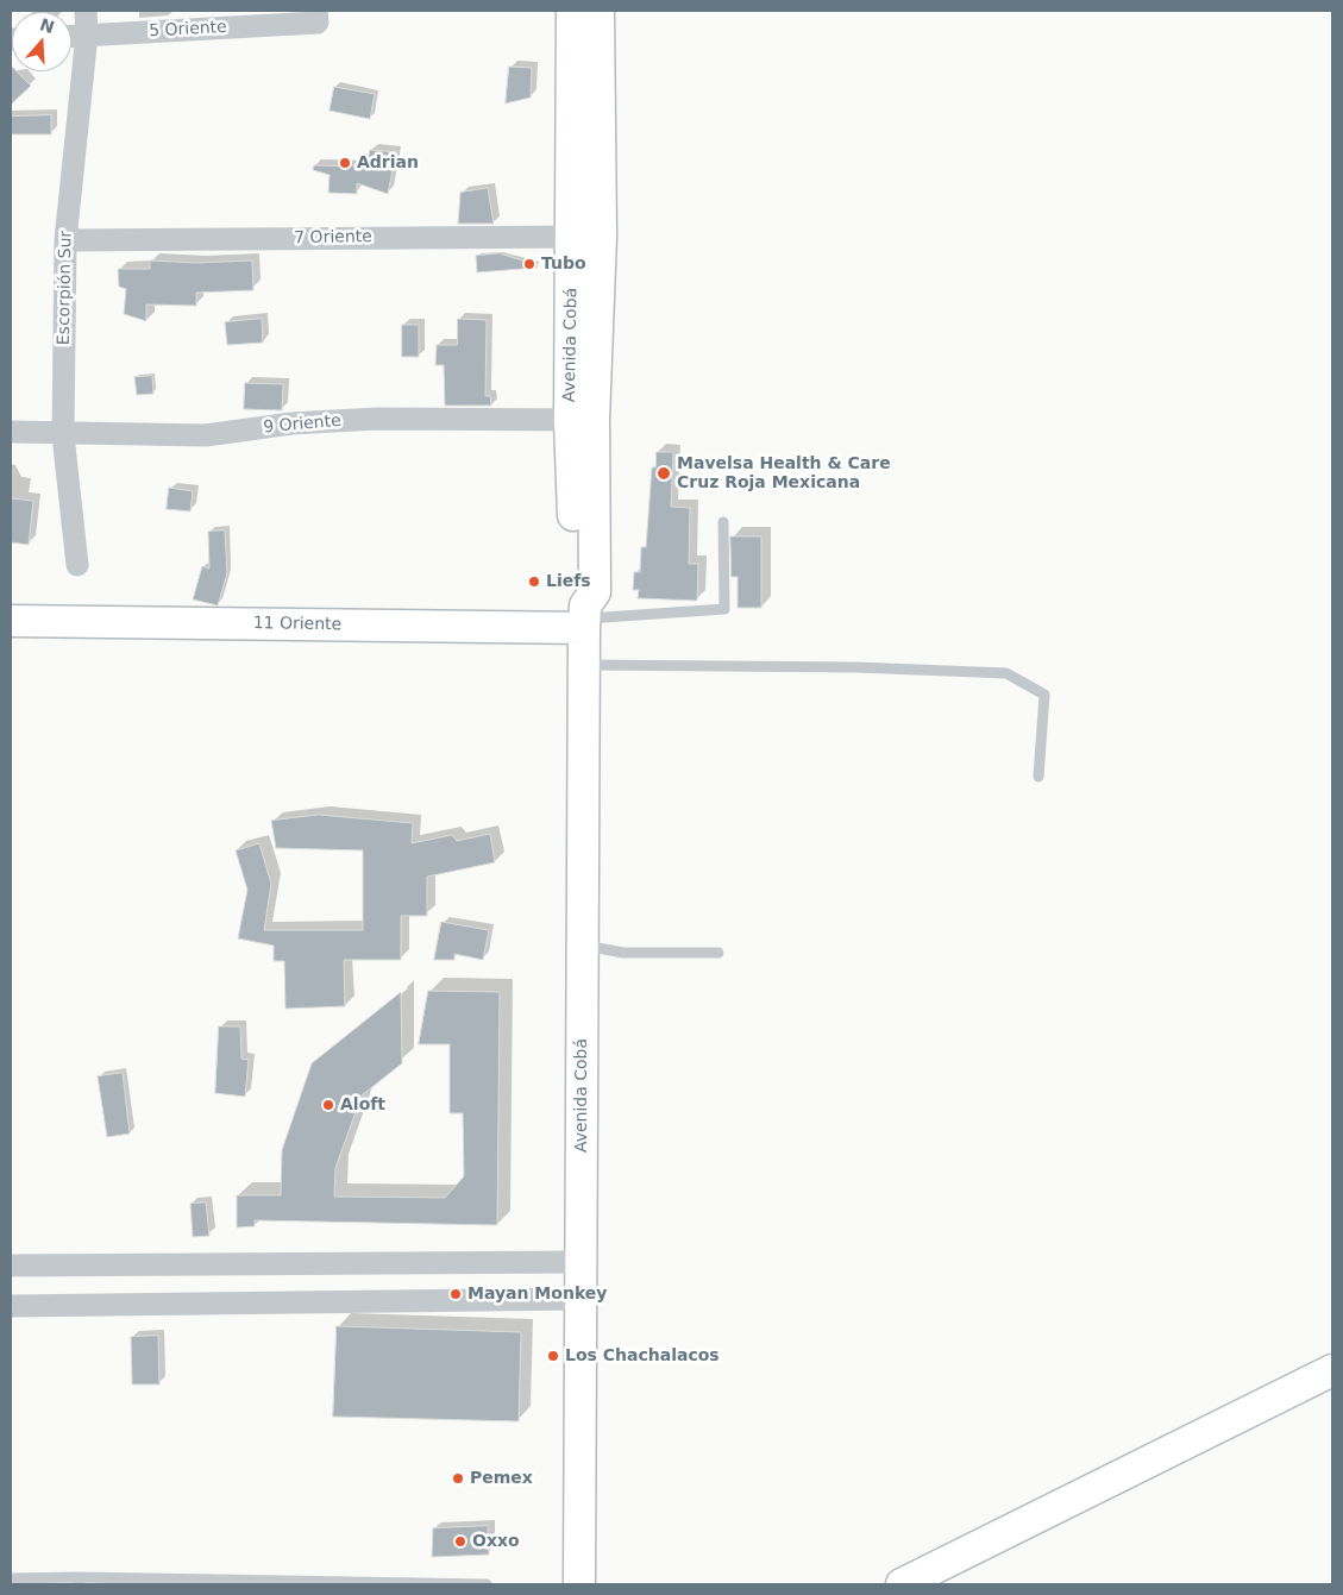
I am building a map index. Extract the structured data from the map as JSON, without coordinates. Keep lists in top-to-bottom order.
{
  "streets": {
    "main road": ["Avenida Cobá", "11 Oriente"],
    "street": [
      "5 Oriente",
      "7 Oriente",
      "Escorpión Sur",
      "9 Oriente"
    ]
  },
  "crossings": [
    ["5 Oriente", "Escorpión Sur"],
    ["7 Oriente", "Escorpión Sur"],
    ["7 Oriente", "Avenida Cobá"],
    ["Escorpión Sur", "9 Oriente"],
    ["Avenida Cobá", "9 Oriente"],
    ["Avenida Cobá", "11 Oriente"]
  ],
  "places": [
    "Adrian",
    "Tubo",
    "Mavelsa Health & Care Cruz Roja Mexicana",
    "Liefs",
    "Aloft",
    "Mayan Monkey",
    "Los Chachalacos",
    "Pemex",
    "Oxxo"
  ],
  "north": "top"
}
